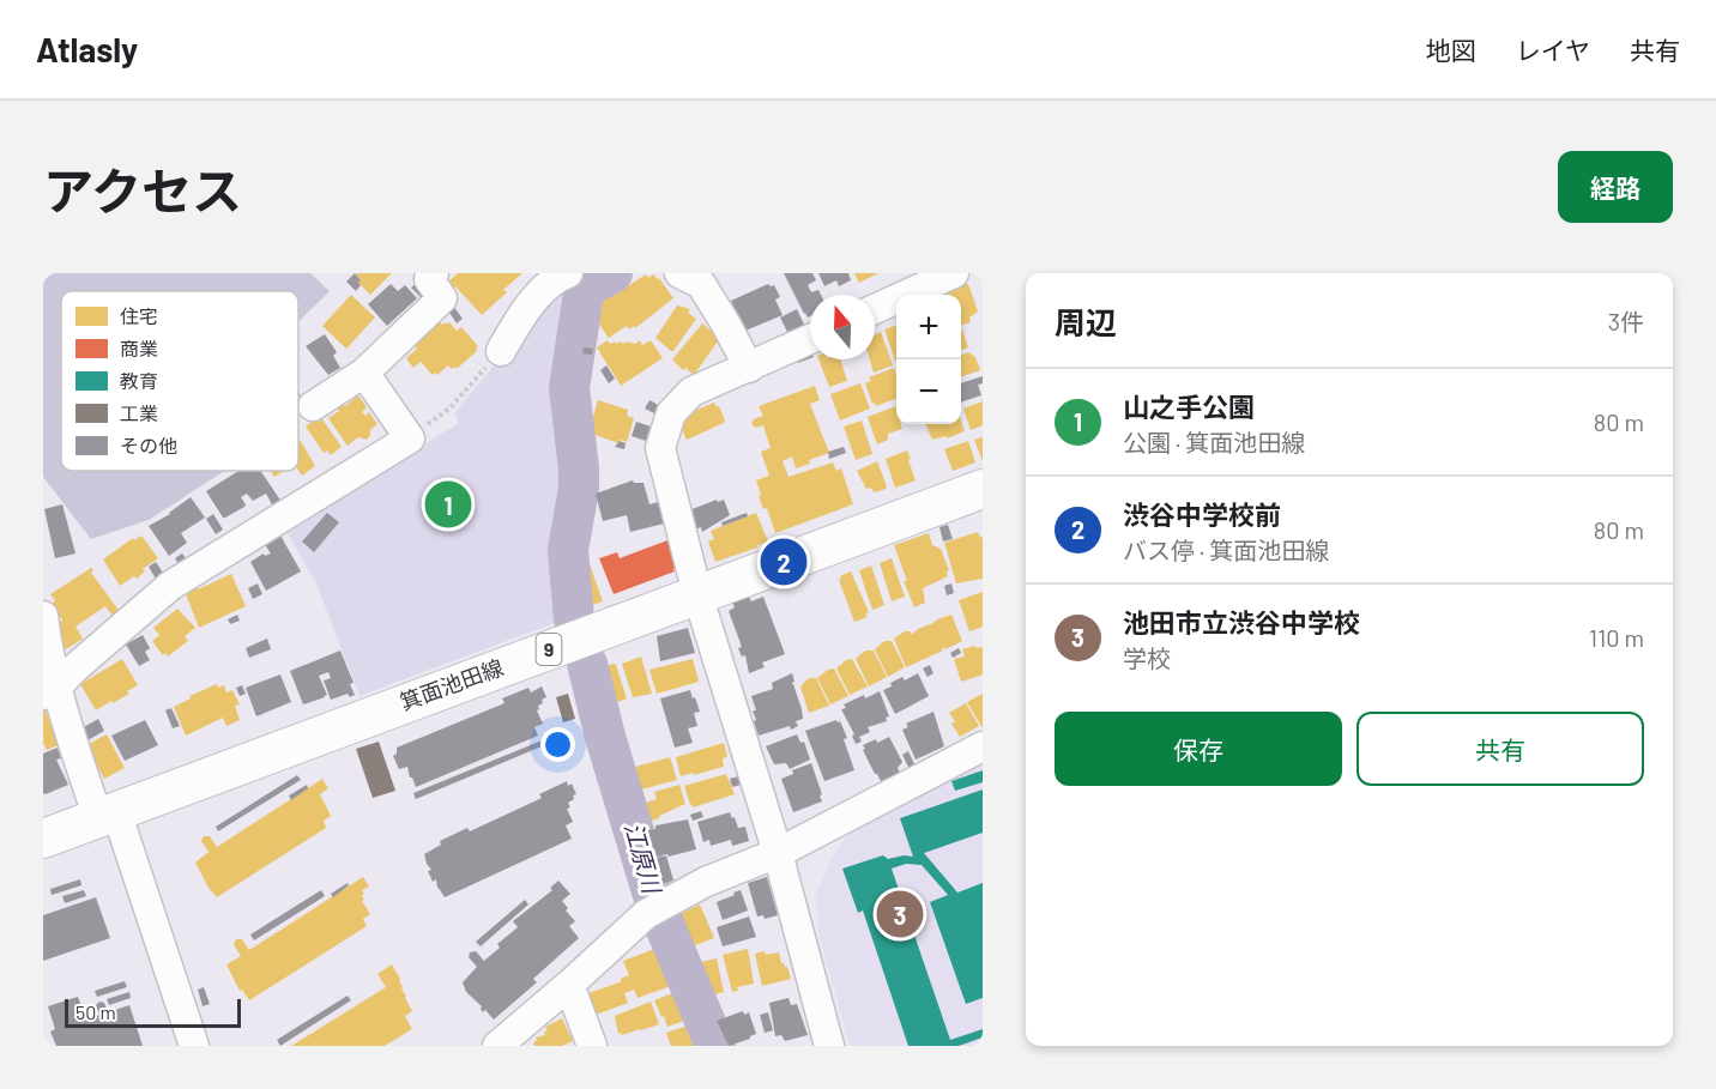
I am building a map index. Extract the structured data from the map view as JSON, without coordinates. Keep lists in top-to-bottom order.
{
  "streets": {
    "main road": ["9", "箕面池田線"]
  },
  "water": ["江原川"],
  "legend": [
    "住宅",
    "商業",
    "教育",
    "工業",
    "その他"
  ],
  "scale_bar": "50 m",
  "north": "top",
  "page": {
    "header": "Atlasly",
    "nav": ["地図", "レイヤ", "共有"],
    "title": "アクセス",
    "buttons": [
      "経路",
      ["保存", "共有"]
    ],
    "heading": ["周辺", "3件"],
    "map_buttons": ["+", "−"],
    "list": [
      {
        "mark": "1",
        "name": "山之手公園",
        "note": "公園 · 箕面池田線",
        "value": "80 m"
      },
      {
        "mark": "2",
        "name": "渋谷中学校前",
        "note": "バス停 · 箕面池田線",
        "value": "80 m"
      },
      {
        "mark": "3",
        "name": "池田市立渋谷中学校",
        "note": "学校",
        "value": "110 m"
      }
    ],
    "pins": ["1", "2", "3"],
    "scale": "50 m"
  }
}
